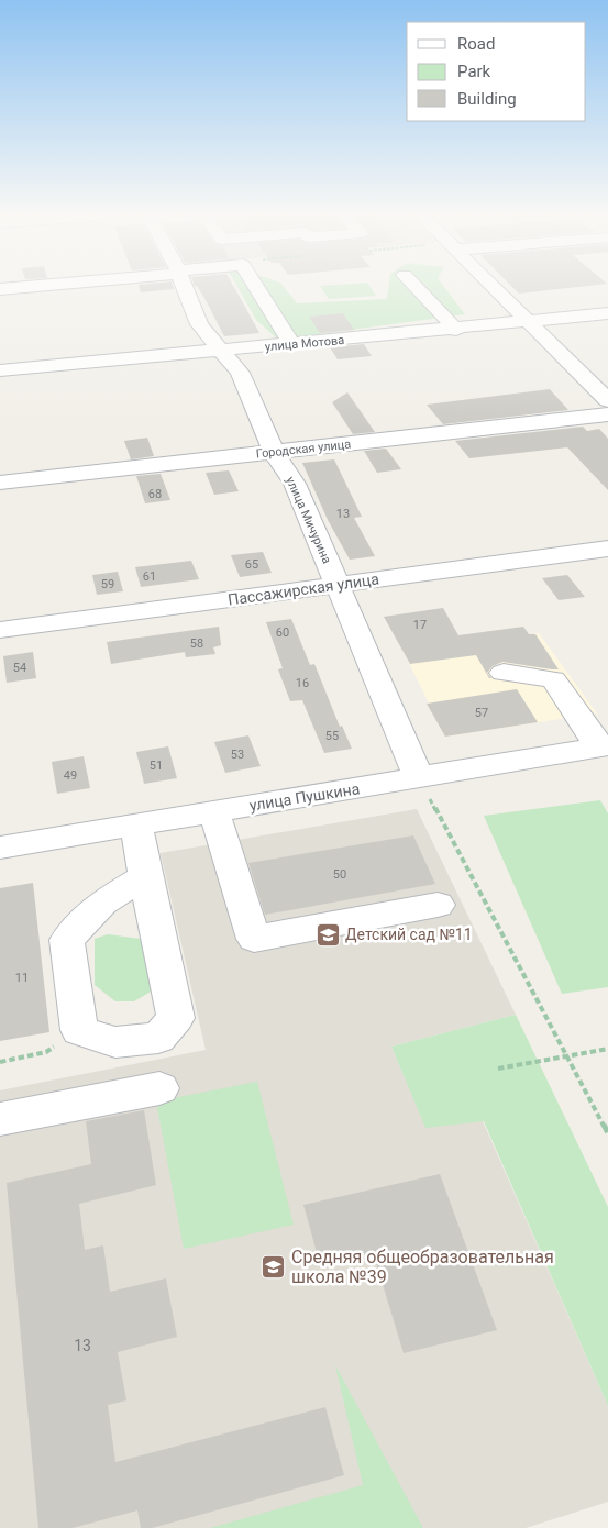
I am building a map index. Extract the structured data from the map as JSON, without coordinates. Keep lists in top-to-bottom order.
{
  "streets": {
    "street": [
      "улица Мотова",
      "Городская улица",
      "улица Мичурина",
      "Пассажирская улица",
      "улица Пушкина"
    ]
  },
  "crossings": [
    ["улица Мотова", "улица Мичурина"],
    ["Городская улица", "улица Мичурина"],
    ["улица Мичурина", "Пассажирская улица"],
    ["улица Мичурина", "улица Пушкина"]
  ],
  "places": {
    "school or university": ["Детский сад №11", "Средняя общеобразовательная школа №39"]
  },
  "house_numbers": [
    "68",
    "13",
    "65",
    "61",
    "59",
    "17",
    "60",
    "58",
    "54",
    "16",
    "57",
    "55",
    "53",
    "51",
    "49",
    "50",
    "11",
    "13"
  ],
  "legend": ["Road", "Park", "Building"]
}
